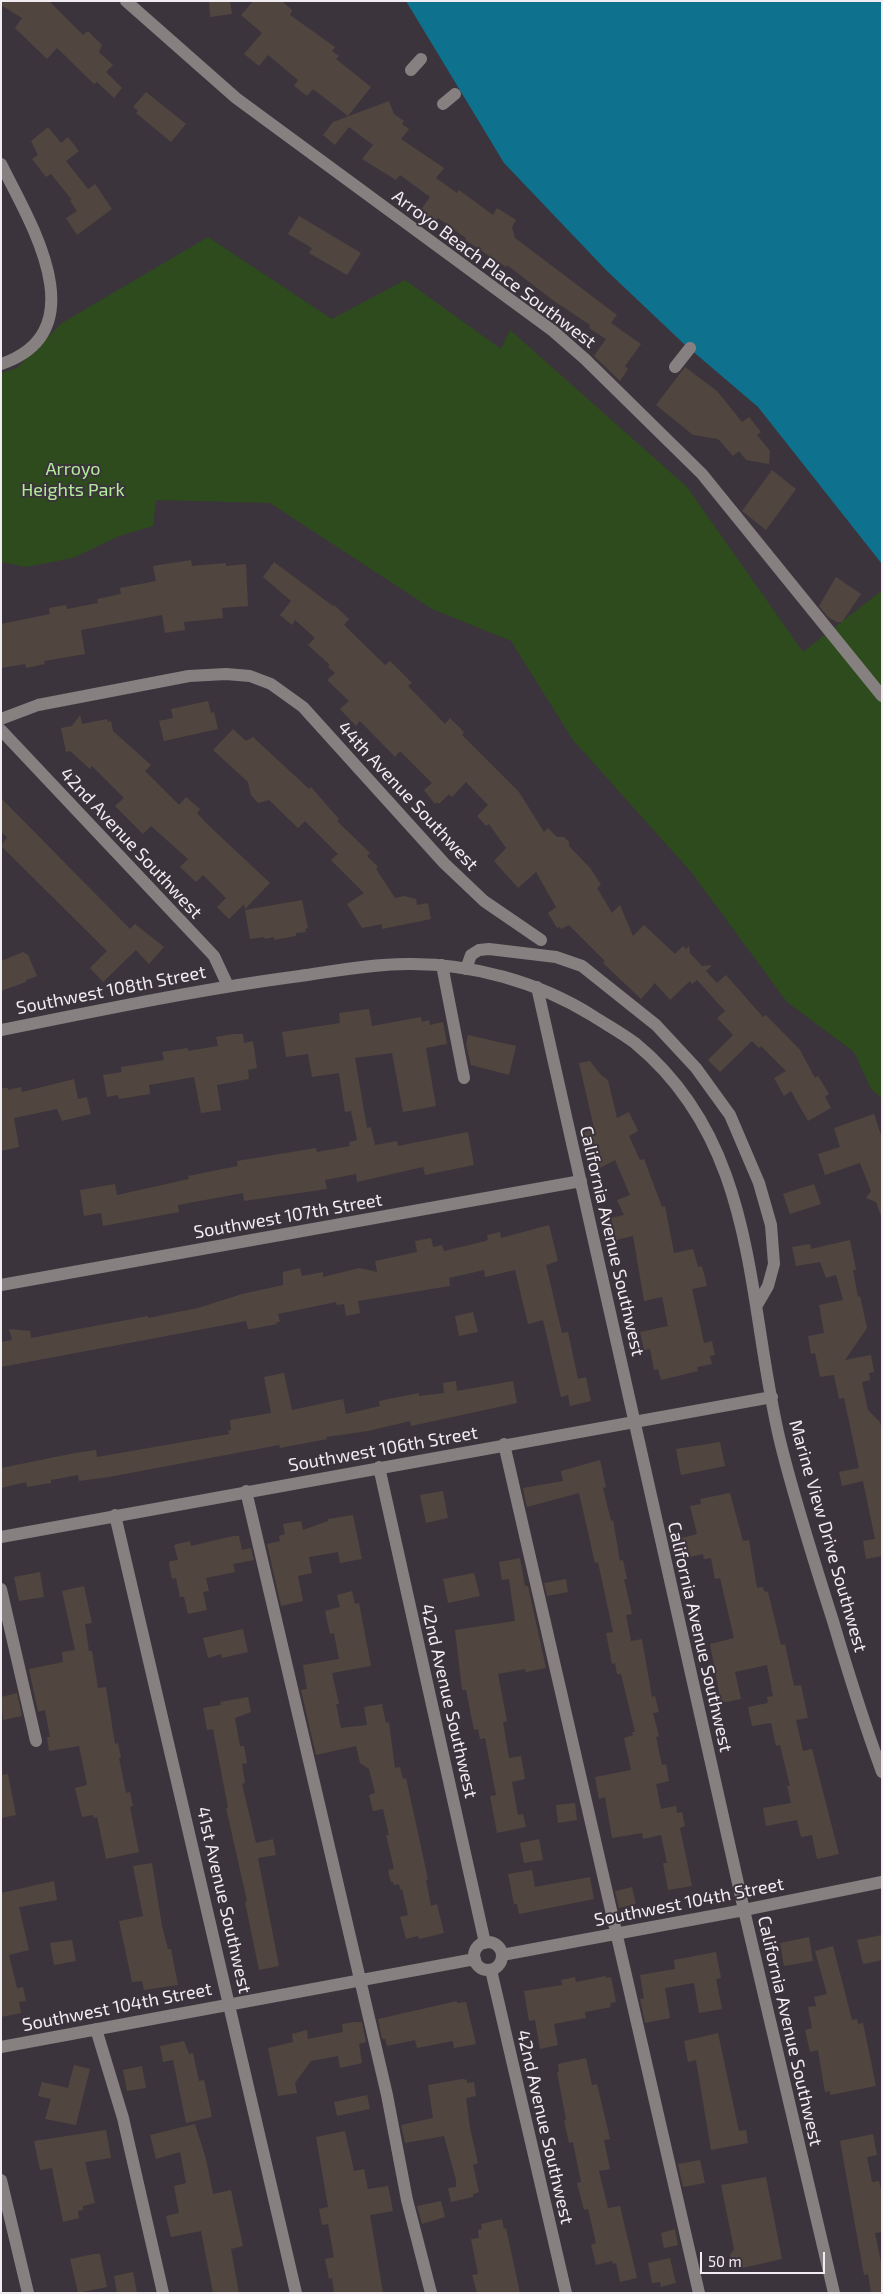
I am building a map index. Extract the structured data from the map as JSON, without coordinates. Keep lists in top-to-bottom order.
{
  "streets": {
    "street": [
      "Arroyo Beach Place Southwest",
      "44th Avenue Southwest",
      "42nd Avenue Southwest",
      "Southwest 108th Street",
      "Southwest 107th Street",
      "California Avenue Southwest",
      "Southwest 106th Street",
      "Marine View Drive Southwest",
      "41st Avenue Southwest",
      "Southwest 104th Street"
    ]
  },
  "crossings": [
    ["42nd Avenue Southwest", "Southwest 108th Street"],
    ["42nd Avenue Southwest", "Southwest 106th Street"],
    ["42nd Avenue Southwest", "Marine View Drive Southwest"],
    ["42nd Avenue Southwest", "Southwest 104th Street"],
    ["Southwest 108th Street", "Marine View Drive Southwest"],
    ["Southwest 107th Street", "California Avenue Southwest"],
    ["California Avenue Southwest", "Southwest 106th Street"],
    ["California Avenue Southwest", "Marine View Drive Southwest"],
    ["California Avenue Southwest", "Southwest 104th Street"],
    ["Southwest 106th Street", "Marine View Drive Southwest"],
    ["Southwest 106th Street", "41st Avenue Southwest"],
    ["41st Avenue Southwest", "Southwest 104th Street"]
  ],
  "parks": ["Arroyo Heights Park"],
  "scale_bar": "50 m"
}
